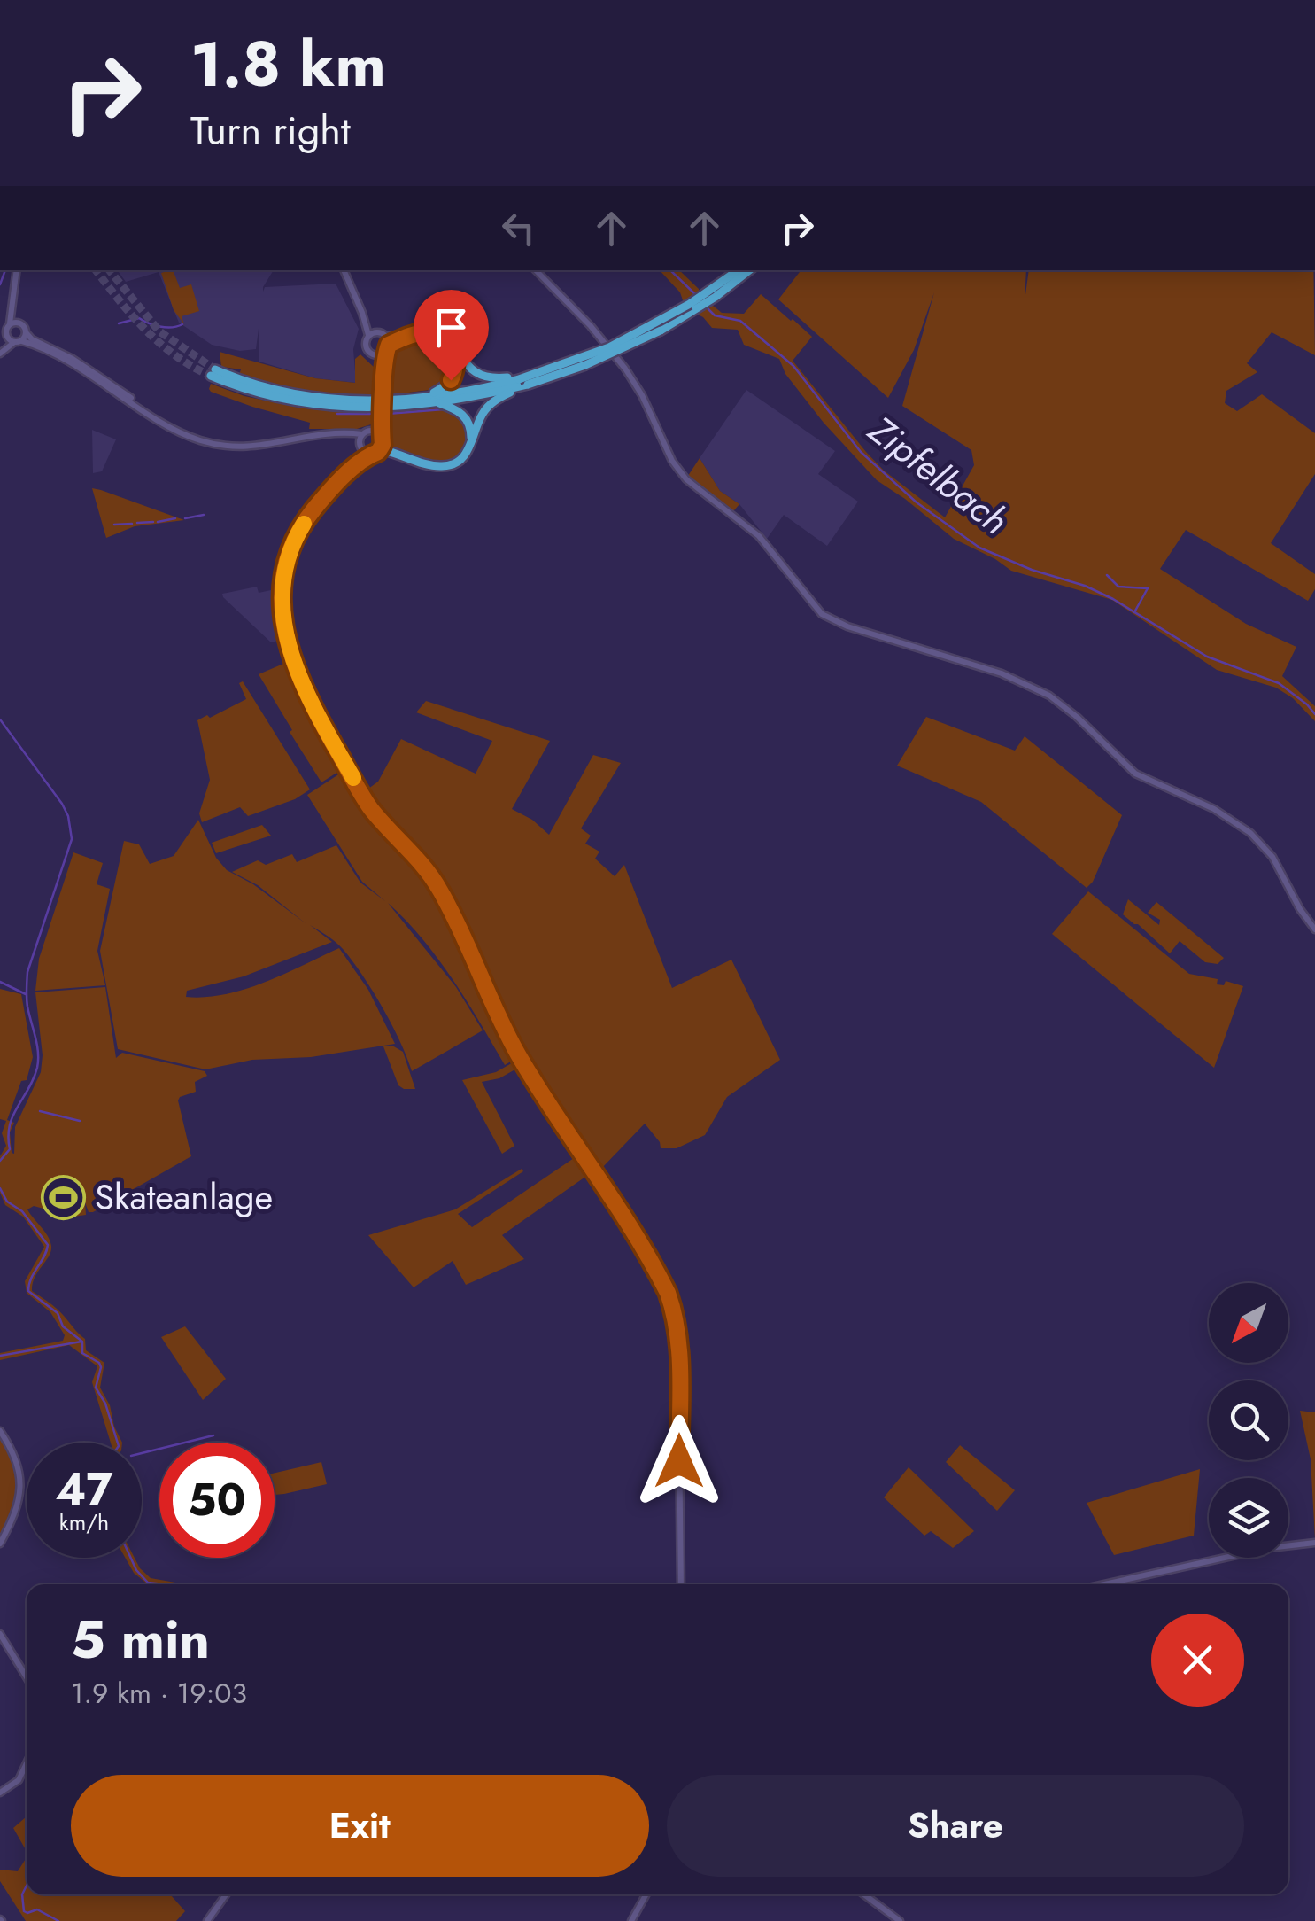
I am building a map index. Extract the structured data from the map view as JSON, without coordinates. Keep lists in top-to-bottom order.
{
  "water": ["Zipfelbach"],
  "places": {
    "sports": ["Skateanlage"]
  },
  "north": "bottom left",
  "page": {
    "turn": ["1.8 km", "Turn right"],
    "speed": "47 km/h",
    "limit": "50",
    "heading": ["5 min", "1.9 km · 19:03"],
    "buttons": ["Exit", "Share"]
  }
}
